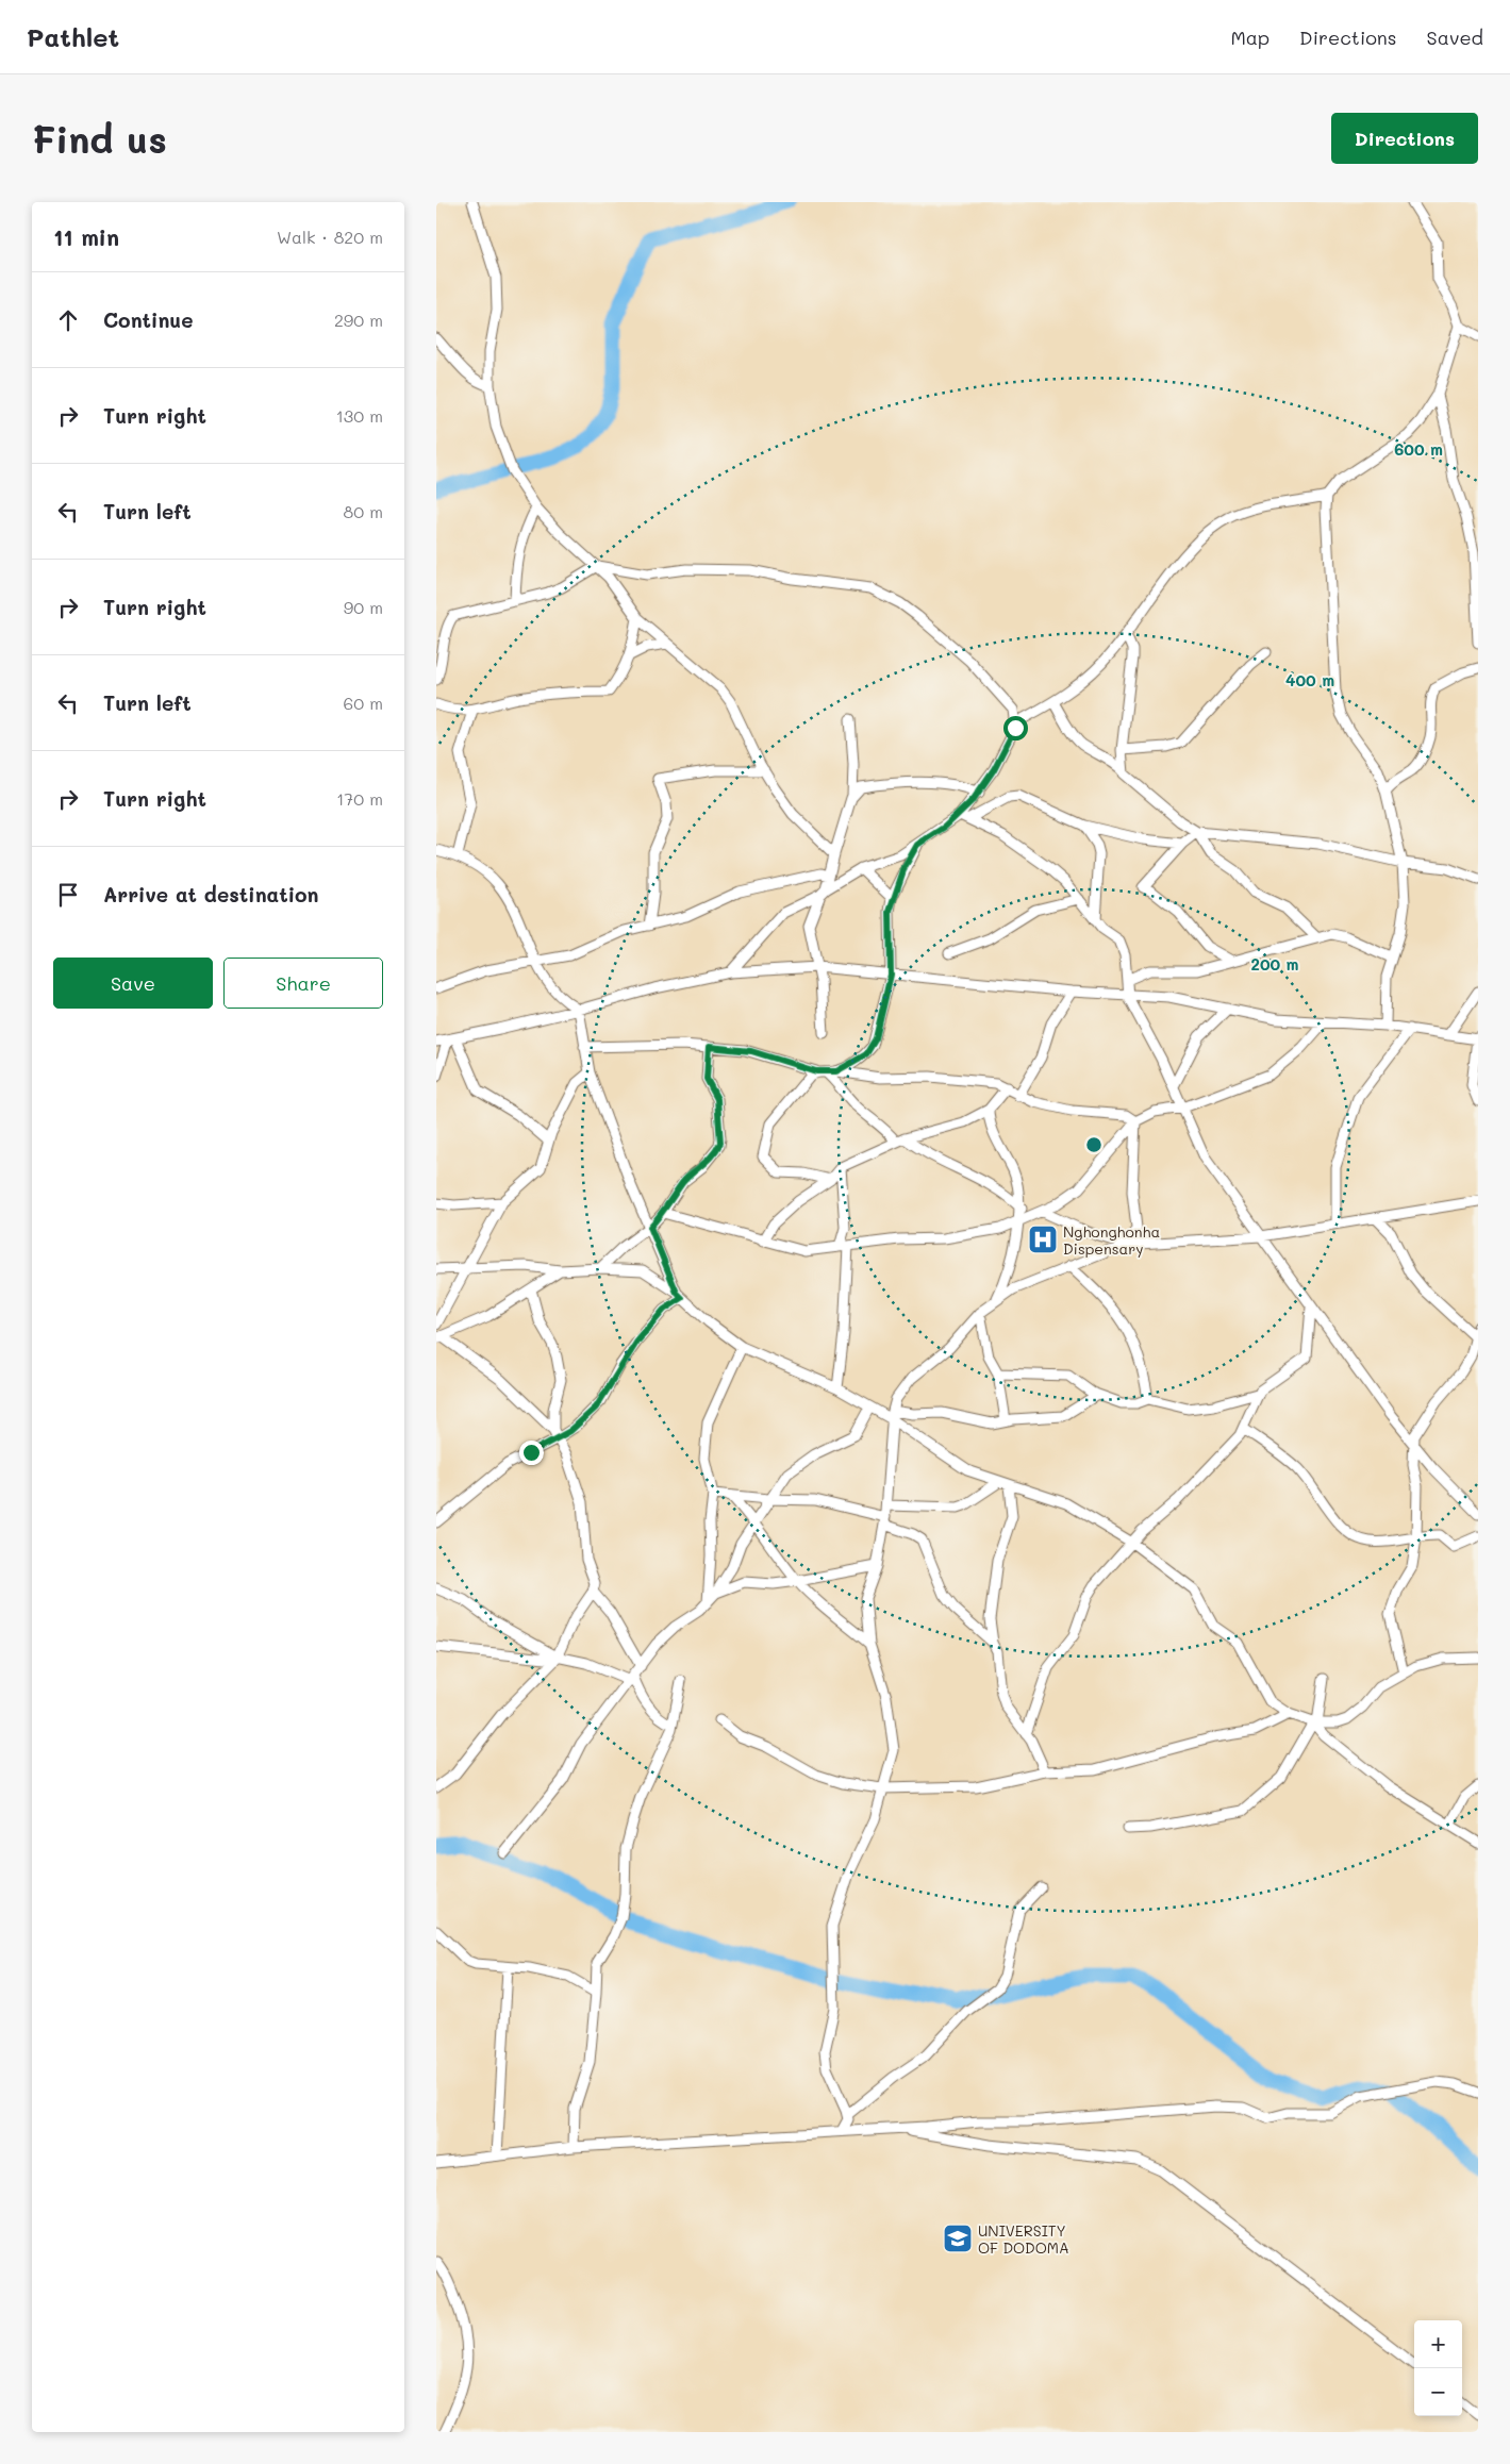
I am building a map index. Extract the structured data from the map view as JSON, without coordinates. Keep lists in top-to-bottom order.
{
  "places": {
    "hospital": ["Nghonghonha Dispensary"],
    "school or university": ["UNIVERSITY OF DODOMA"]
  },
  "page": {
    "header": "Pathlet",
    "nav": ["Map", "Directions", "Saved"],
    "buttons": [
      "Directions",
      ["Save", "Share"]
    ],
    "title": "Find us",
    "heading": ["11 min", "Walk · 820 m"],
    "list": [
      ["Continue", "290 m"],
      ["Turn right", "130 m"],
      ["Turn left", "80 m"],
      ["Turn right", "90 m"],
      ["Turn left", "60 m"],
      ["Turn right", "170 m"],
      "Arrive at destination"
    ],
    "map_buttons": ["+", "−"]
  },
  "rings": ["600 m", "400 m", "200 m"]
}
